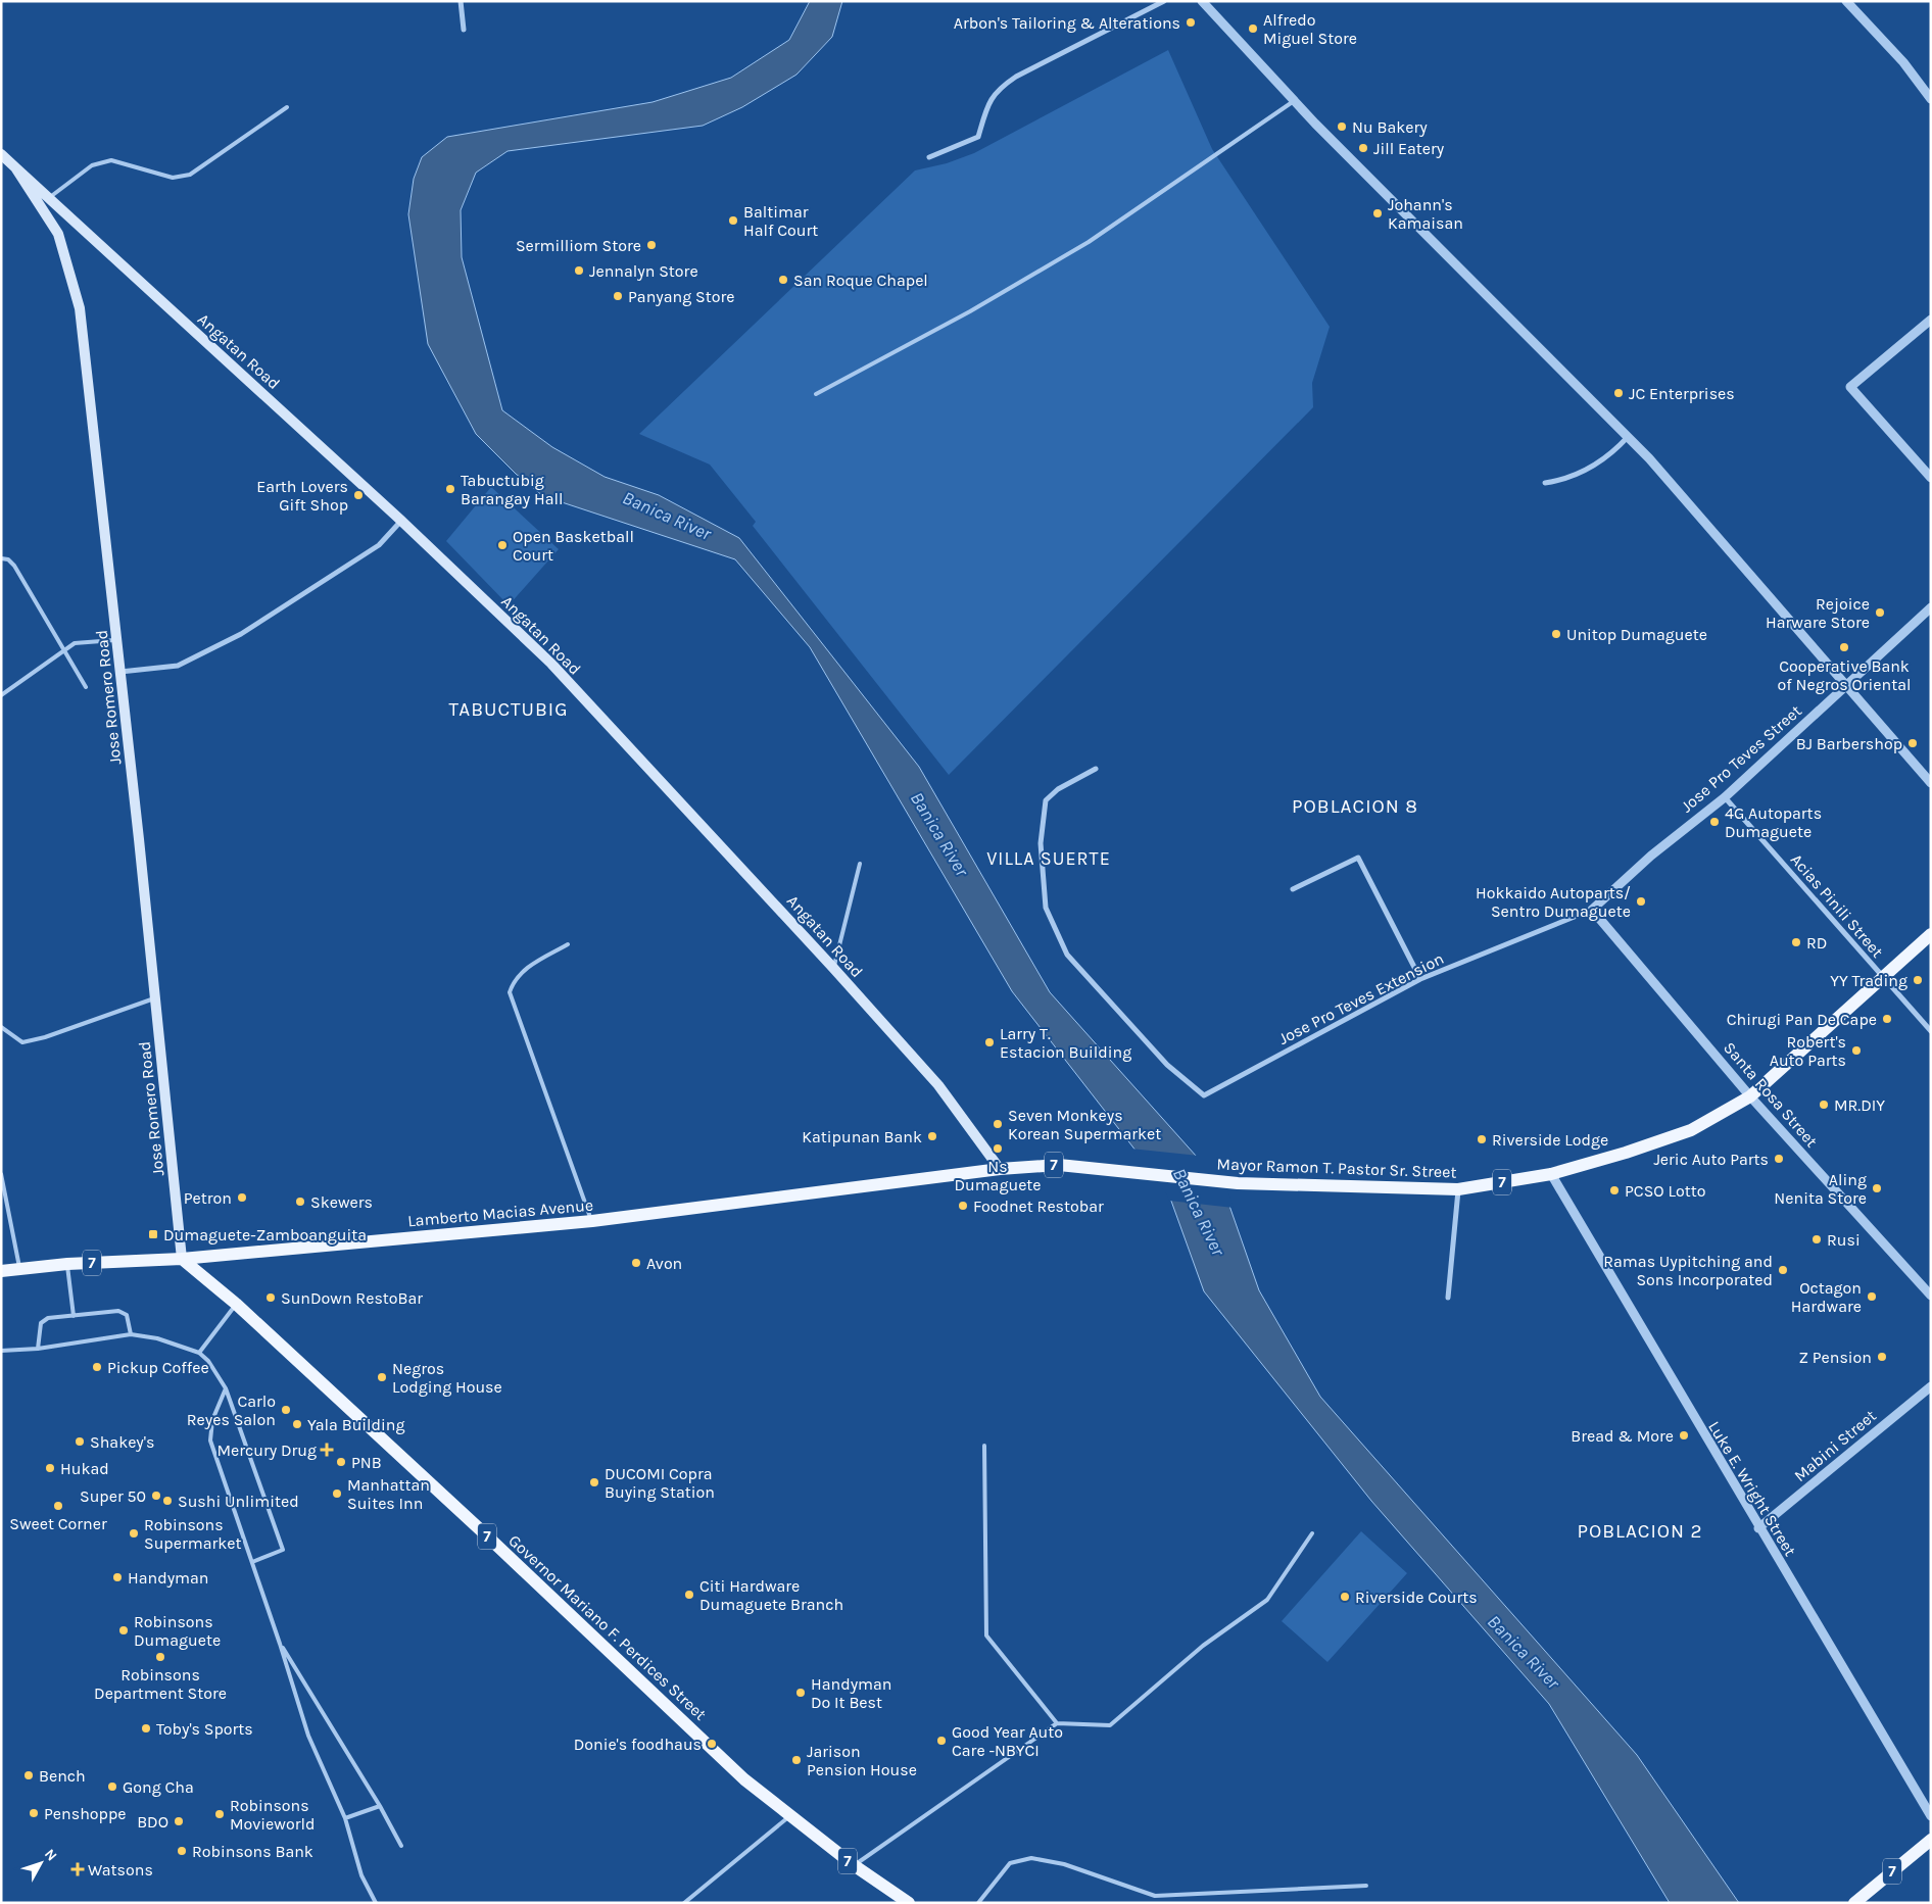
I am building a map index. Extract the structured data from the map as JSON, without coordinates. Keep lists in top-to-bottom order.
{
  "streets": {
    "main road": [
      "Angatan Road",
      "Jose Romero Road",
      "7",
      "Mayor Ramon T. Pastor Sr. Street",
      "Lamberto Macias Avenue",
      "Governor Mariano F. Perdices Street"
    ],
    "street": [
      "Jose Pro Teves Street",
      "Acias Pinili Street",
      "Jose Pro Teves Extension",
      "Santa Rosa Street",
      "Mabini Street",
      "Luke E. Wright Street"
    ]
  },
  "crossings": [
    ["Angatan Road", "Jose Romero Road"],
    ["Angatan Road", "Mayor Ramon T. Pastor Sr. Street"],
    ["Angatan Road", "Lamberto Macias Avenue"],
    ["Jose Romero Road", "Lamberto Macias Avenue"],
    ["Jose Romero Road", "Governor Mariano F. Perdices Street"],
    ["Jose Pro Teves Street", "Acias Pinili Street"],
    ["Jose Pro Teves Street", "Jose Pro Teves Extension"],
    ["Jose Pro Teves Street", "Santa Rosa Street"],
    ["Acias Pinili Street", "Mayor Ramon T. Pastor Sr. Street"],
    ["Jose Pro Teves Extension", "Santa Rosa Street"],
    ["Santa Rosa Street", "Mayor Ramon T. Pastor Sr. Street"],
    ["Mayor Ramon T. Pastor Sr. Street", "Lamberto Macias Avenue"],
    ["Mayor Ramon T. Pastor Sr. Street", "Luke E. Wright Street"],
    ["Lamberto Macias Avenue", "Governor Mariano F. Perdices Street"],
    ["Mabini Street", "Luke E. Wright Street"]
  ],
  "districts": [
    "TABUCTUBIG",
    "POBLACION 8",
    "VILLA SUERTE",
    "POBLACION 2"
  ],
  "water": ["Banica River"],
  "places": {
    "other": [
      "Arbon's Tailoring & Alterations",
      "Alfredo Miguel Store",
      "Nu Bakery",
      "Jill Eatery",
      "Johann's Kamaisan",
      "Baltimar Half Court",
      "Sermilliom Store",
      "Jennalyn Store",
      "San Roque Chapel",
      "Panyang Store",
      "JC Enterprises",
      "Tabuctubig Barangay Hall",
      "Earth Lovers Gift Shop",
      "Open Basketball Court",
      "Rejoice Harware Store",
      "Unitop Dumaguete",
      "Cooperative Bank of Negros Oriental",
      "BJ Barbershop",
      "4G Autoparts Dumaguete",
      "Hokkaido Autoparts/ Sentro Dumaguete",
      "RD",
      "YY Trading",
      "Chirugi Pan De Cape",
      "Larry T. Estacion Building",
      "Robert's Auto Parts",
      "MR.DIY",
      "Seven Monkeys Korean Supermarket",
      "Katipunan Bank",
      "Riverside Lodge",
      "Ns Dumaguete",
      "Jeric Auto Parts",
      "Aling Nenita Store",
      "PCSO Lotto",
      "Petron",
      "Skewers",
      "Foodnet Restobar",
      "Rusi",
      "Avon",
      "Ramas Uypitching and Sons Incorporated",
      "Octagon Hardware",
      "SunDown RestoBar",
      "Z Pension",
      "Pickup Coffee",
      "Negros Lodging House",
      "Carlo Reyes Salon",
      "Yala Building",
      "Bread & More",
      "Shakey's",
      "PNB",
      "Hukad",
      "DUCOMI Copra Buying Station",
      "Manhattan Suites Inn",
      "Super 50",
      "Sushi Unlimited",
      "Sweet Corner",
      "Robinsons Supermarket",
      "Handyman",
      "Citi Hardware Dumaguete Branch",
      "Riverside Courts",
      "Robinsons Dumaguete",
      "Robinsons Department Store",
      "Handyman Do It Best",
      "Toby's Sports",
      "Good Year Auto Care -NBYCI",
      "Donie's foodhaus",
      "Jarison Pension House",
      "Bench",
      "Gong Cha",
      "Penshoppe",
      "Robinsons Movieworld",
      "BDO",
      "Robinsons Bank"
    ],
    "transit": ["Dumaguete-Zamboanguita"],
    "health": ["Mercury Drug", "Watsons"]
  },
  "north": "top right"
}
